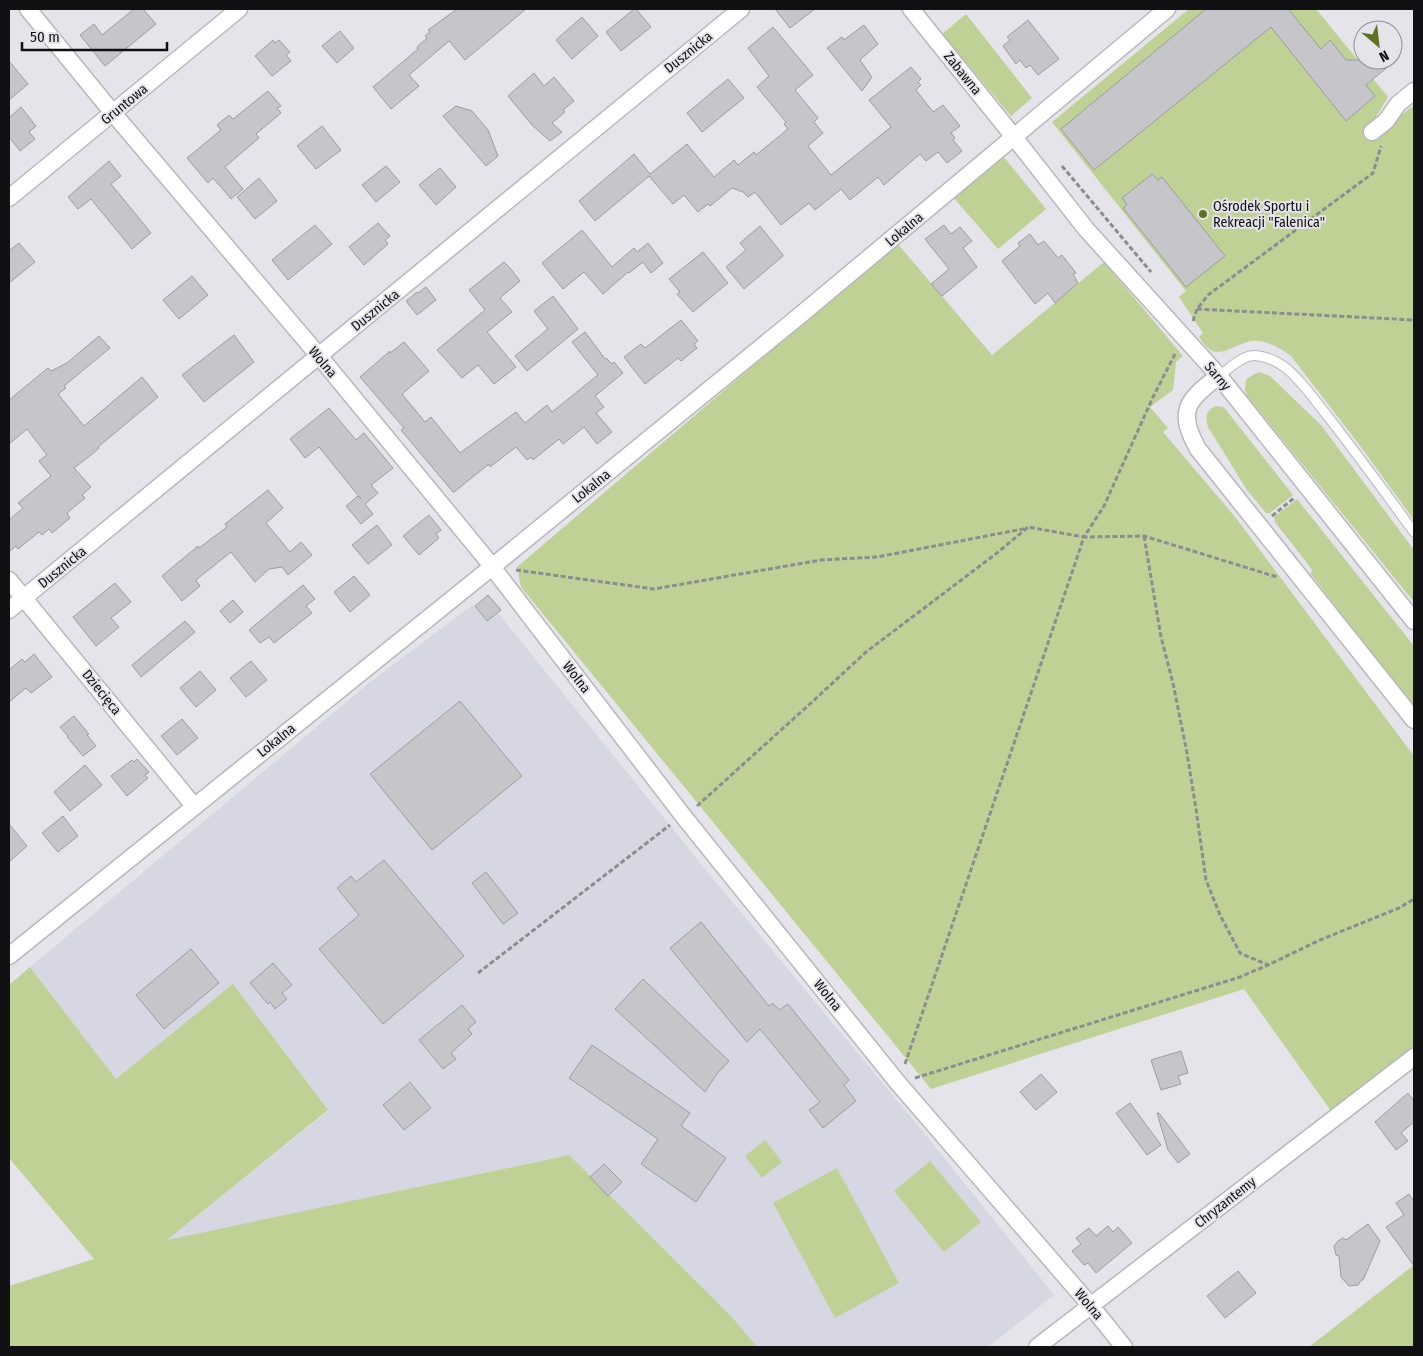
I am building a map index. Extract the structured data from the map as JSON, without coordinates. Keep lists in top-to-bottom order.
{
  "streets": {
    "street": [
      "Dusznicka",
      "Zabawna",
      "Gruntowa",
      "Lokalna",
      "Wolna",
      "Sarny",
      "Dziecięca",
      "Chryzantemy"
    ]
  },
  "crossings": [
    ["Dusznicka", "Wolna"],
    ["Dusznicka", "Dziecięca"],
    ["Zabawna", "Lokalna"],
    ["Zabawna", "Sarny"],
    ["Gruntowa", "Wolna"],
    ["Lokalna", "Wolna"],
    ["Lokalna", "Sarny"],
    ["Lokalna", "Dziecięca"],
    ["Wolna", "Chryzantemy"]
  ],
  "places": ["Ośrodek Sportu i Rekreacji \"Falenica\""],
  "scale_bar": "50 m",
  "north": "bottom right"
}
